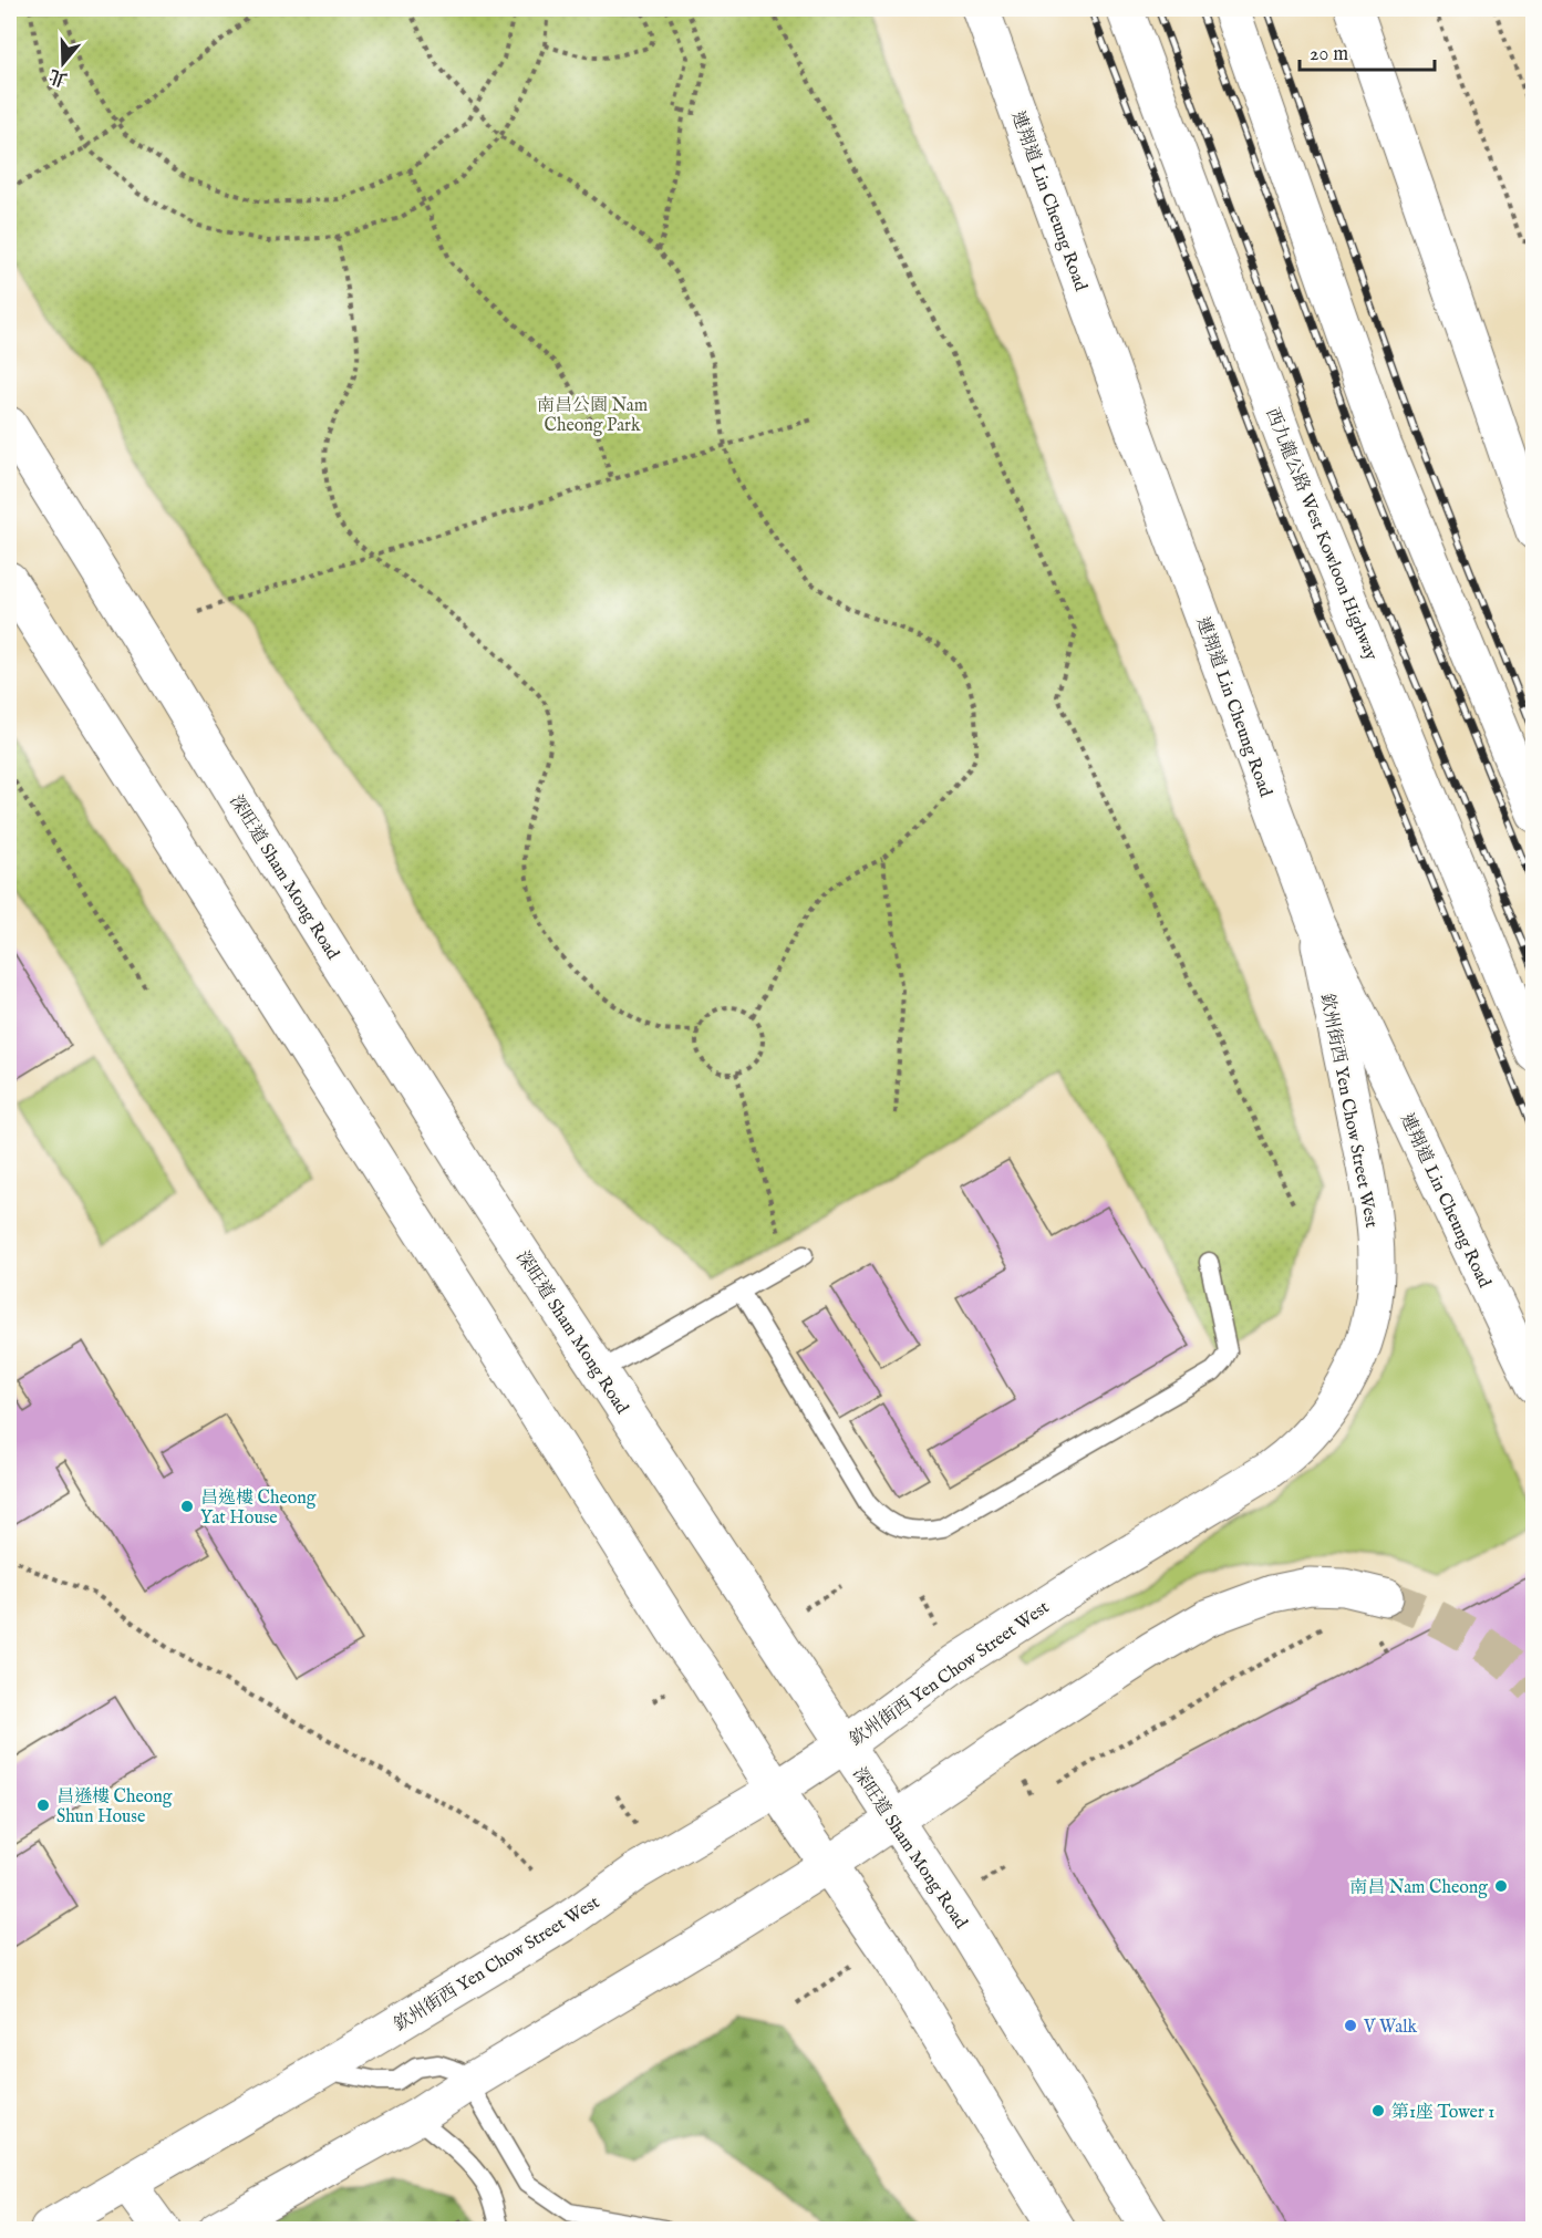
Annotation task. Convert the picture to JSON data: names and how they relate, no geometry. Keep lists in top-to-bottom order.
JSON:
{
  "streets": {
    "main road": [
      "連翔道 Lin Cheung Road",
      "西九龍公路 West Kowloon Highway",
      "深旺道 Sham Mong Road",
      "欽州街西 Yen Chow Street West"
    ]
  },
  "crossings": [
    ["連翔道 Lin Cheung Road", "欽州街西 Yen Chow Street West"],
    ["深旺道 Sham Mong Road", "欽州街西 Yen Chow Street West"]
  ],
  "parks": ["南昌公園 Nam Cheong Park"],
  "places": [
    "昌逸樓 Cheong Yat House",
    "昌遜樓 Cheong Shun House",
    "南昌 Nam Cheong",
    "V Walk",
    "第1座 Tower 1"
  ],
  "scale_bar": "20 m",
  "north": "bottom"
}
